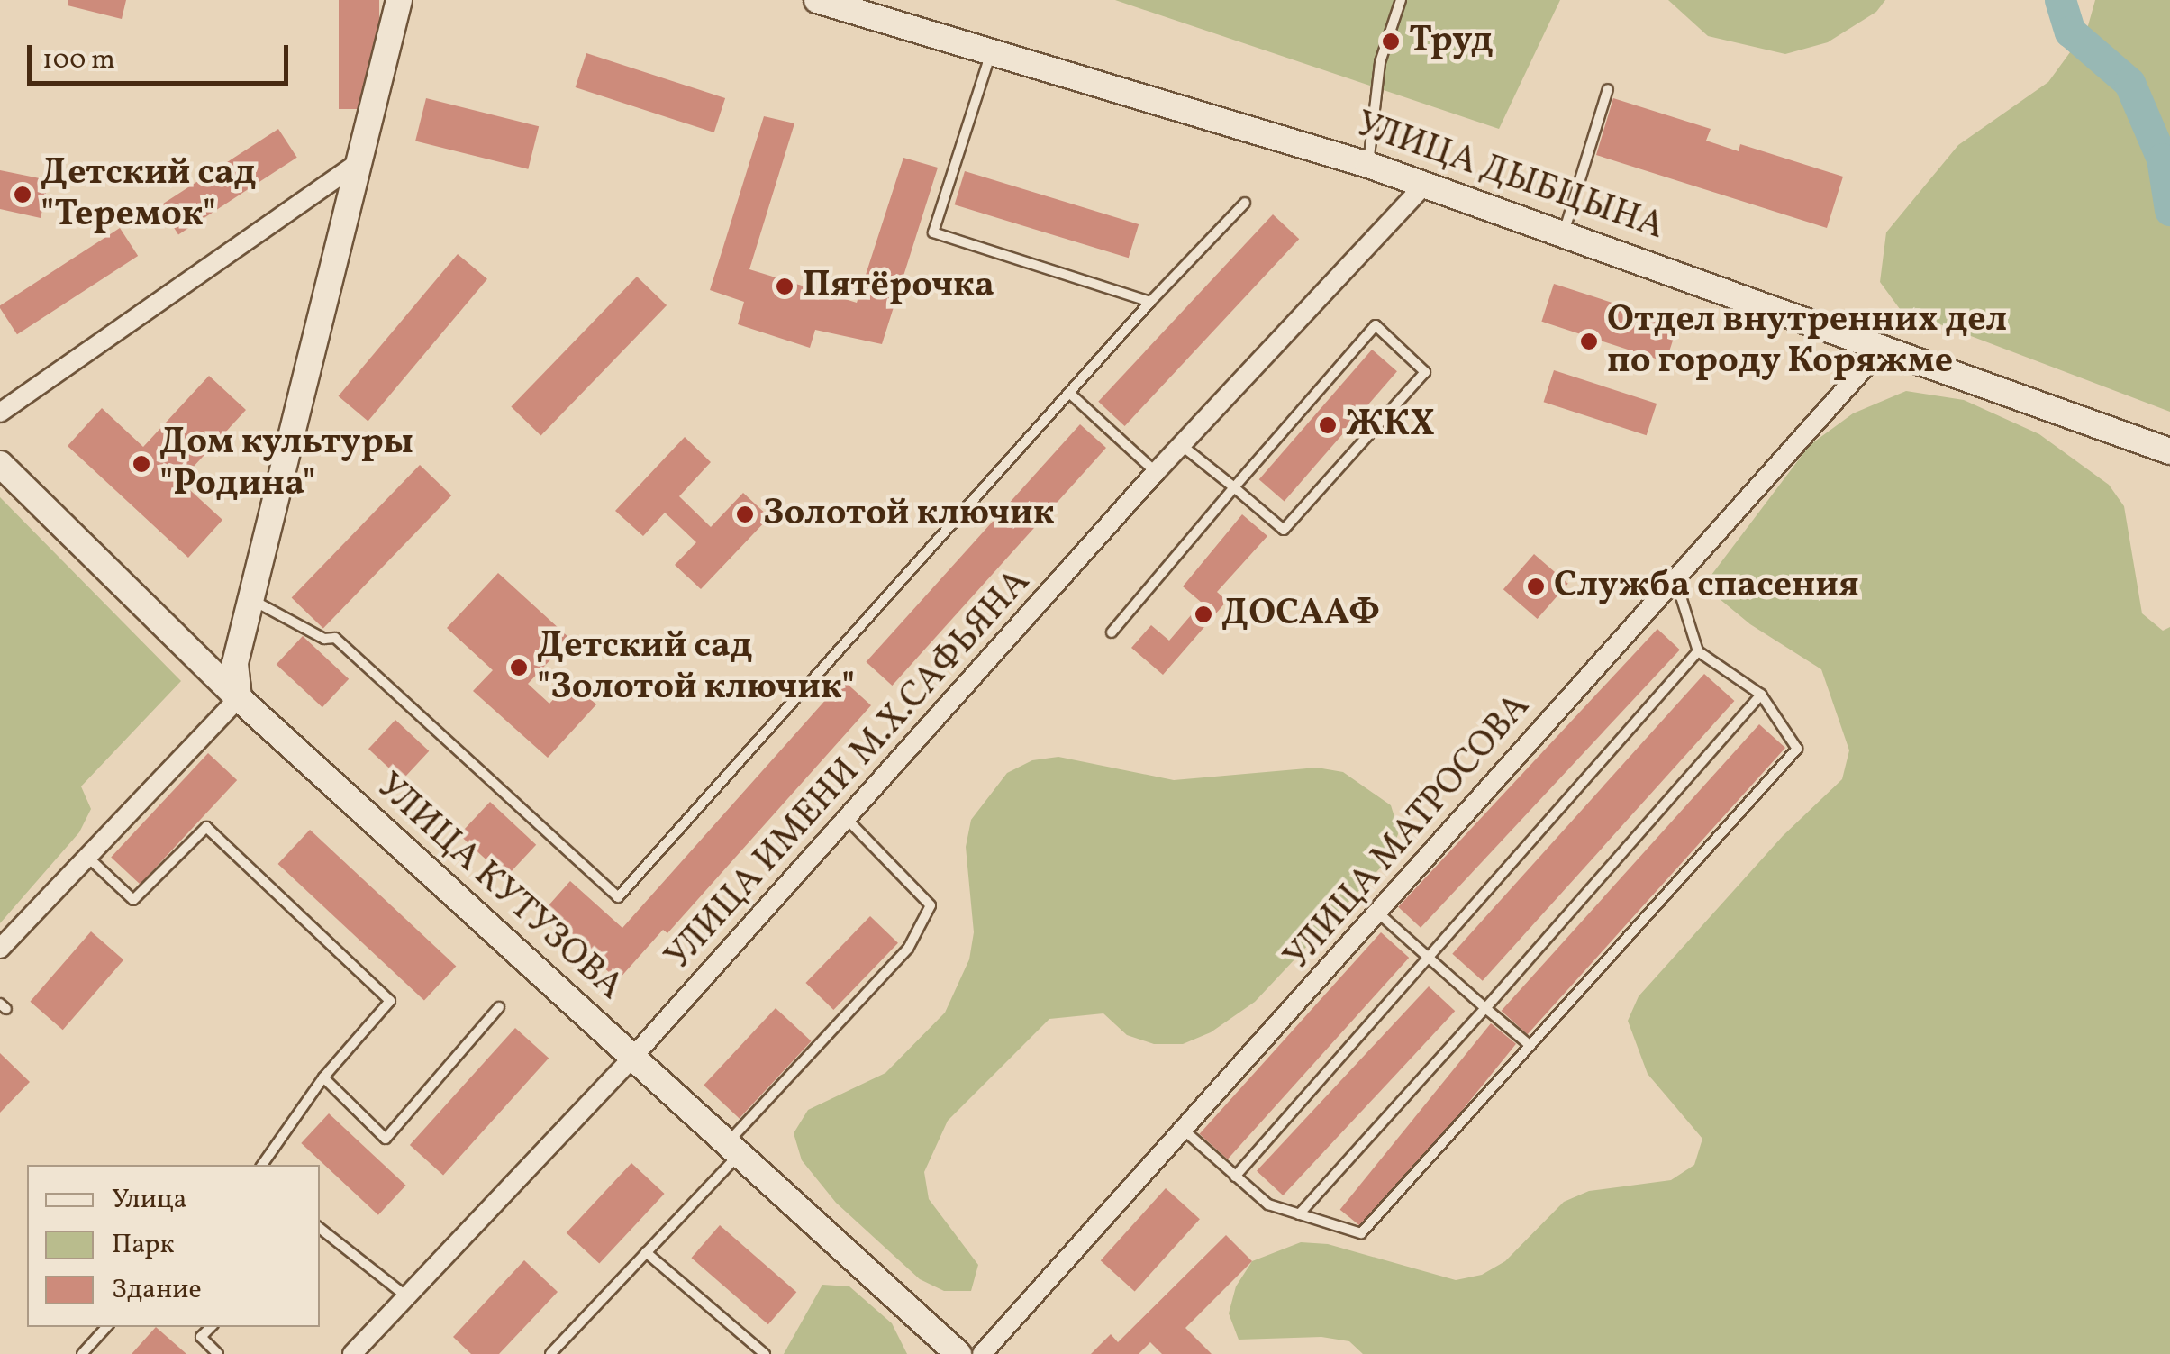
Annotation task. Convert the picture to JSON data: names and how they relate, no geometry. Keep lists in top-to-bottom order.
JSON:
{
  "streets": {
    "street": [
      "УЛИЦА ДЫБЦЫНА",
      "УЛИЦА ИМЕНИ М.Х.САФЬЯНА",
      "УЛИЦА МАТРОСОВА",
      "УЛИЦА КУТУЗОВА"
    ]
  },
  "crossings": [
    ["УЛИЦА ДЫБЦЫНА", "УЛИЦА ИМЕНИ М.Х.САФЬЯНА"],
    ["УЛИЦА ДЫБЦЫНА", "УЛИЦА МАТРОСОВА"],
    ["УЛИЦА ИМЕНИ М.Х.САФЬЯНА", "УЛИЦА КУТУЗОВА"]
  ],
  "places": [
    "Труд",
    "Детский сад \"Теремок\"",
    "Пятёрочка",
    "Отдел внутренних дел по городу Коряжме",
    "ЖКХ",
    "Дом культуры \"Родина\"",
    "Золотой ключик",
    "Служба спасения",
    "ДОСААФ",
    "Детский сад \"Золотой ключик\""
  ],
  "legend": ["Улица", "Парк", "Здание"],
  "scale_bar": "100 m"
}
